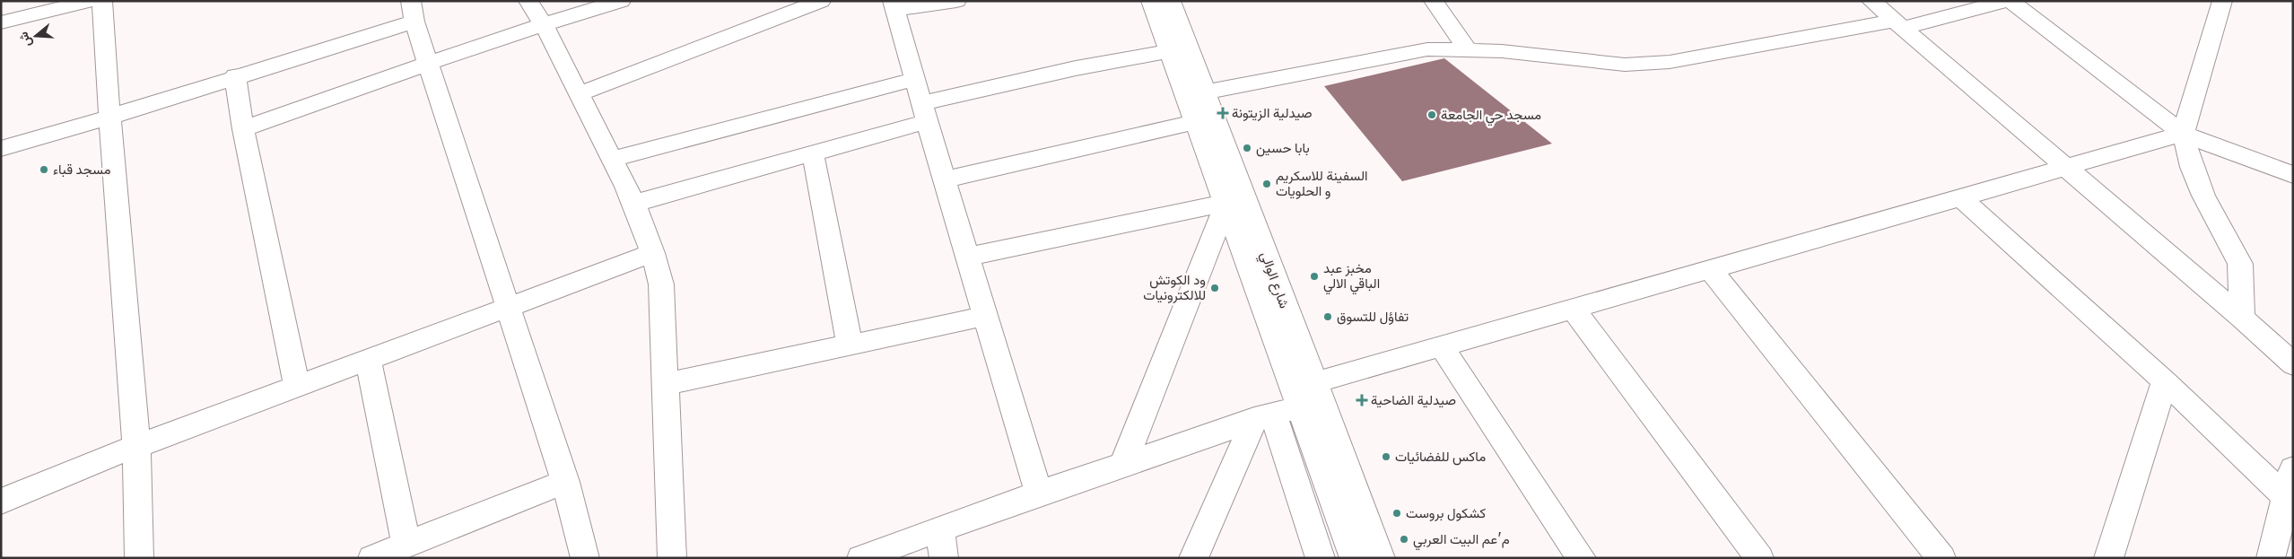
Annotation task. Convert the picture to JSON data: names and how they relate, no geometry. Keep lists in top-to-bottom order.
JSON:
{
  "streets": {
    "street": ["شارع الوالي"]
  },
  "places": {
    "health": ["صيدلية الزيتونة", "صيدلية الضاحية"],
    "other": [
      "مسجد حي الجامعة",
      "بابا حسين",
      "مسجد قباء",
      "السفينة للاسكريم و الحلويات",
      "مخبز عبد الباقي الالي",
      "ود الكوتش للالكترونيات",
      "تفاؤل للتسوق",
      "ماكس للفضائيات",
      "كشكول بروست",
      "م'عم البيت العربي"
    ]
  },
  "north": "left"
}
